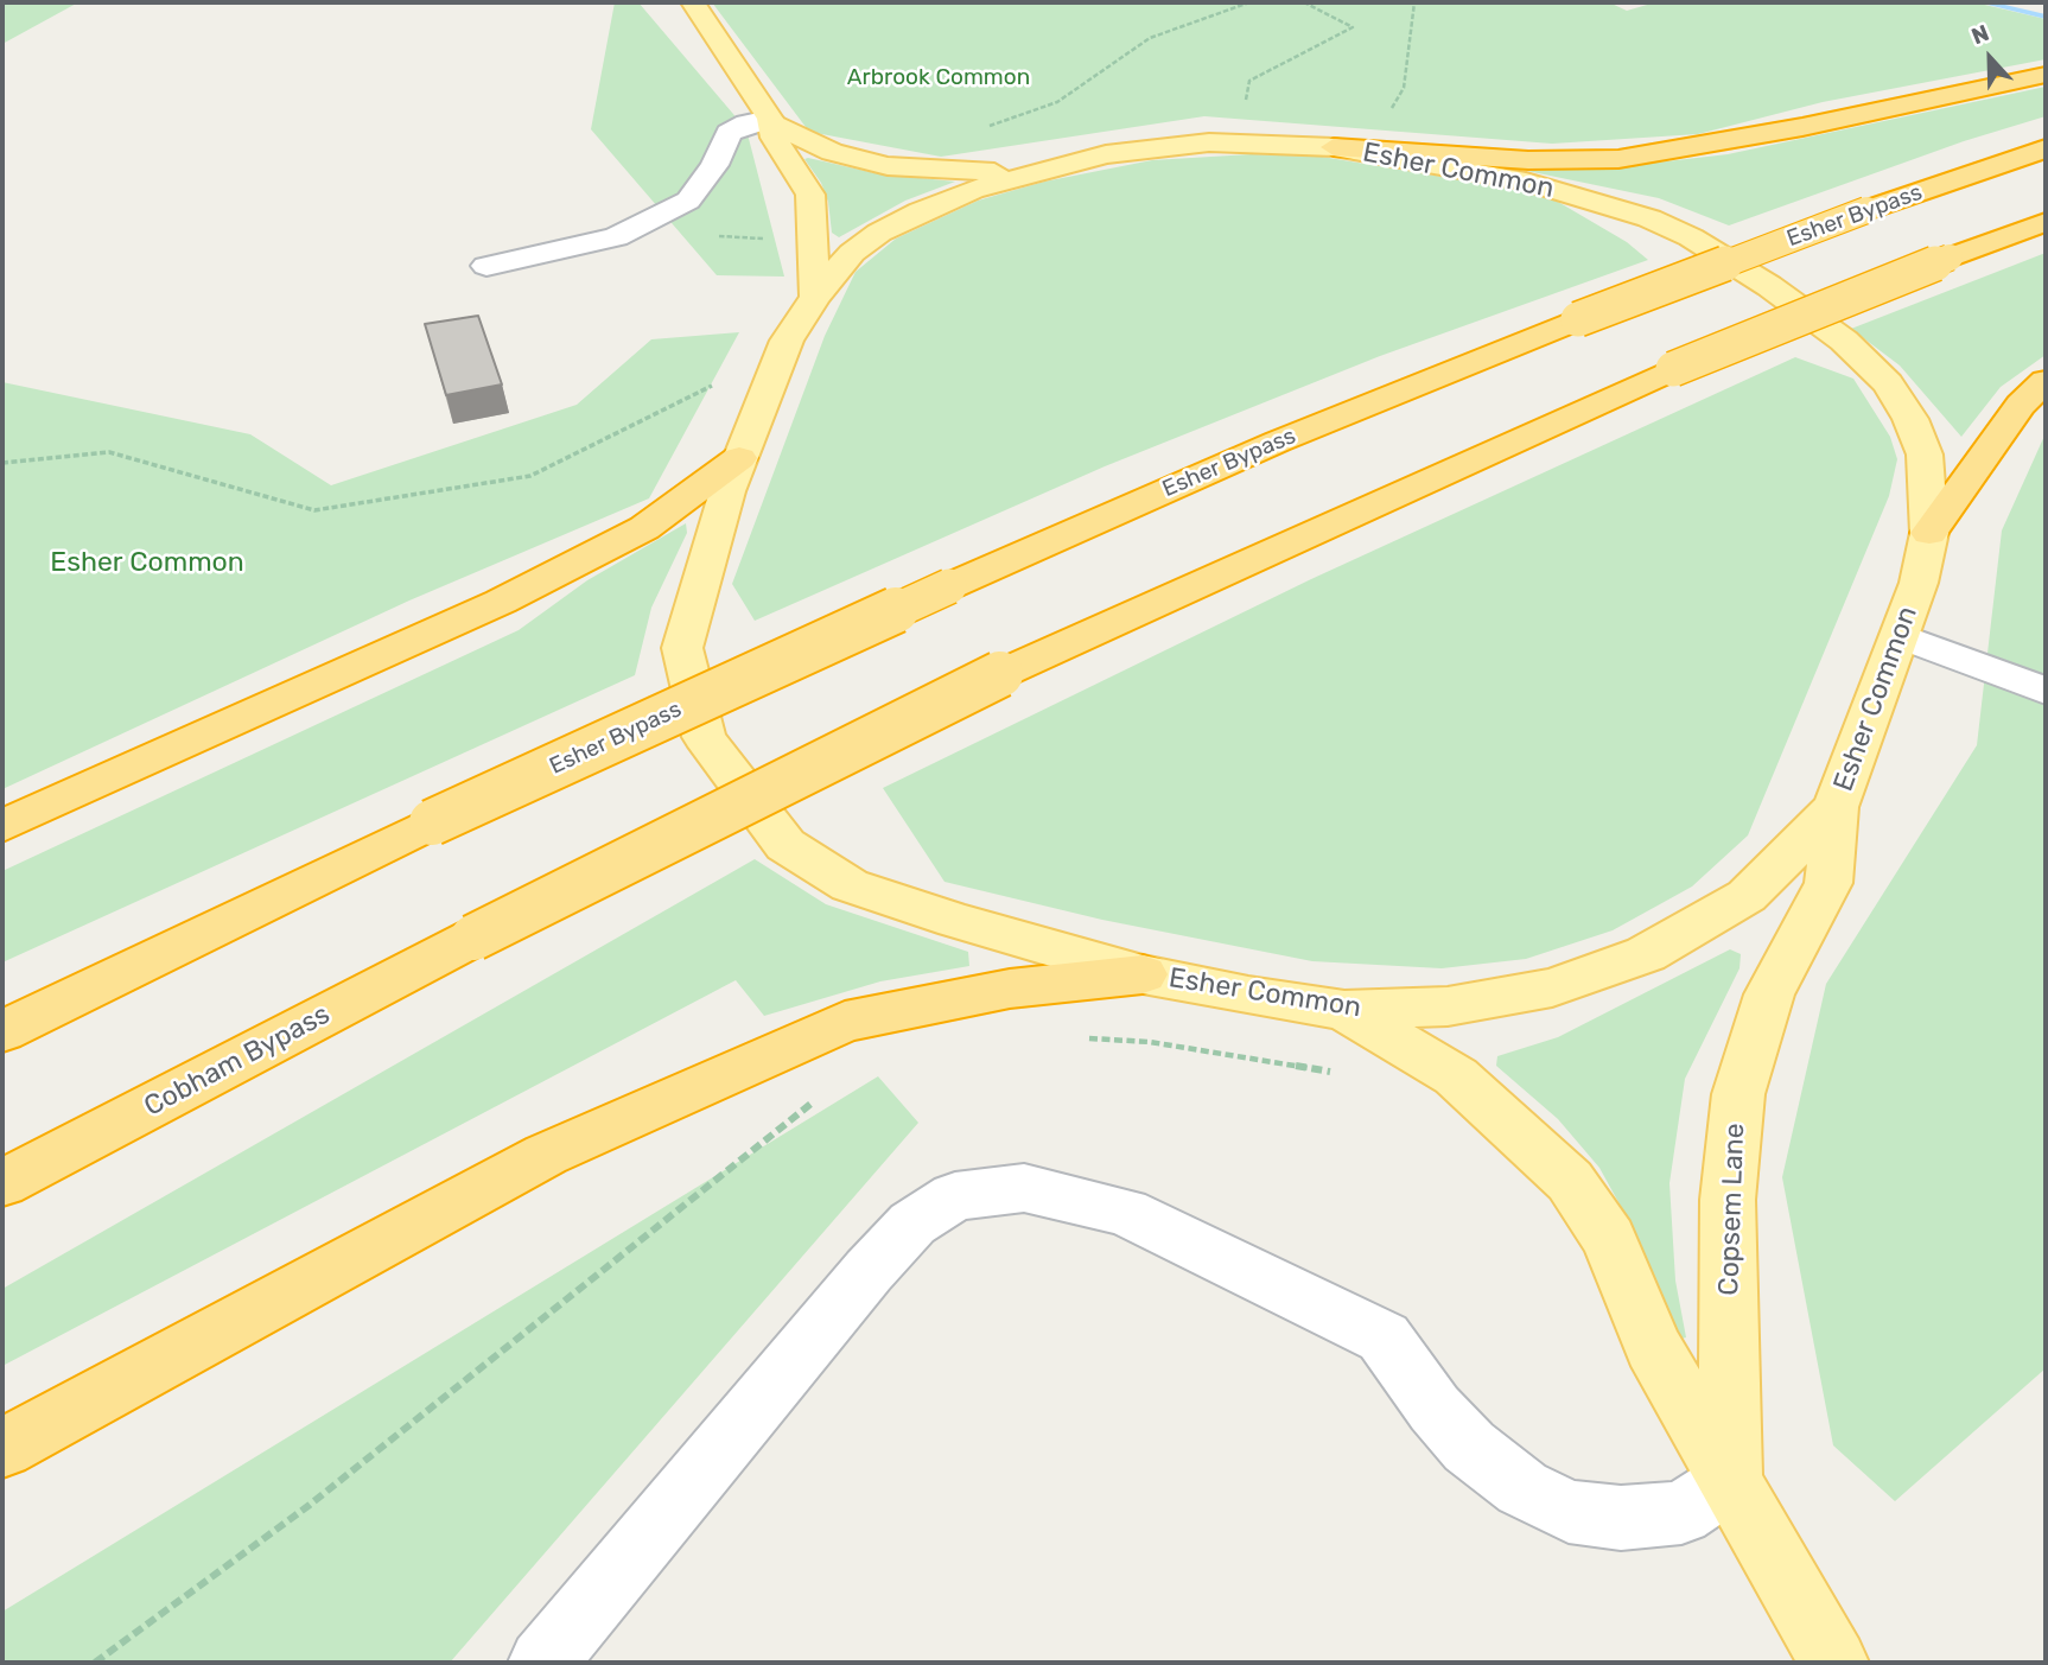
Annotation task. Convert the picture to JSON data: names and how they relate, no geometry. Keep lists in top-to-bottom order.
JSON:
{
  "streets": {
    "highway": ["Esher Bypass", "Cobham Bypass"],
    "main road": ["Esher Common", "Copsem Lane"]
  },
  "crossings": [
    ["Esher Common", "Copsem Lane"]
  ],
  "parks": ["Arbrook Common", "Esher Common"],
  "north": "top"
}
